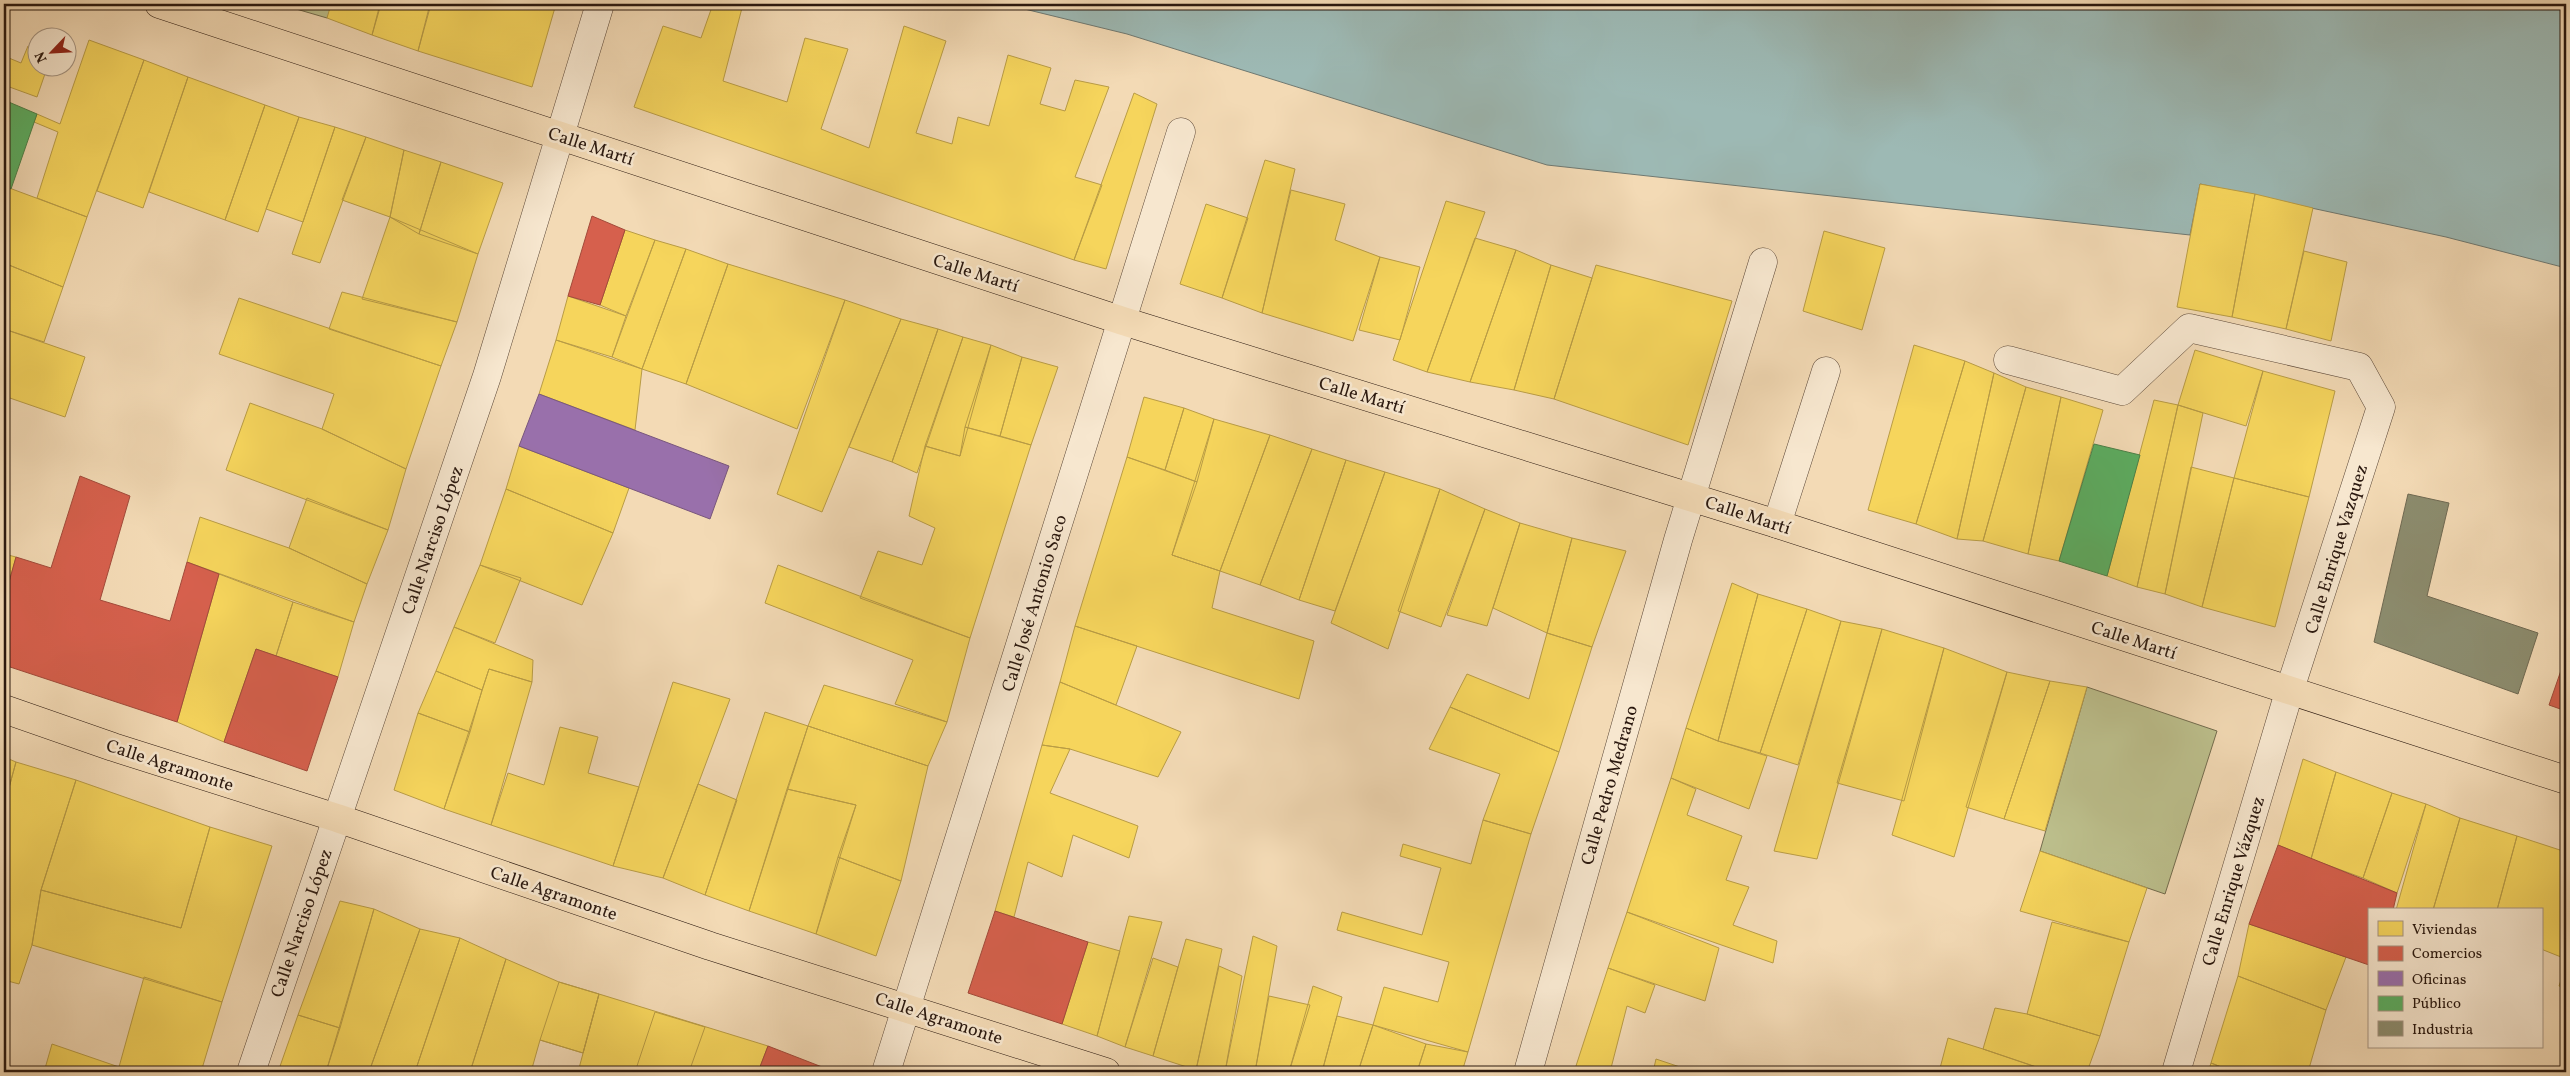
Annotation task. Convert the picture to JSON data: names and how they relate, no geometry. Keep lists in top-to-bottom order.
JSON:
{
  "streets": {
    "main road": ["Calle Martí", "Calle Agramonte"],
    "street": [
      "Calle Narciso López",
      "Calle Enrique Vazquez",
      "Calle José Antonio Saco",
      "Calle Pedro Medrano",
      "Calle Enrique Vázquez"
    ]
  },
  "crossings": [
    ["Calle Martí", "Calle Narciso López"],
    ["Calle Martí", "Calle Enrique Vazquez"],
    ["Calle Martí", "Calle José Antonio Saco"],
    ["Calle Martí", "Calle Pedro Medrano"],
    ["Calle Martí", "Calle Enrique Vázquez"],
    ["Calle Narciso López", "Calle Agramonte"],
    ["Calle Enrique Vazquez", "Calle Enrique Vázquez"],
    ["Calle José Antonio Saco", "Calle Agramonte"]
  ],
  "legend": [
    "Viviendas",
    "Comercios",
    "Oficinas",
    "Público",
    "Industria"
  ],
  "north": "bottom left"
}
